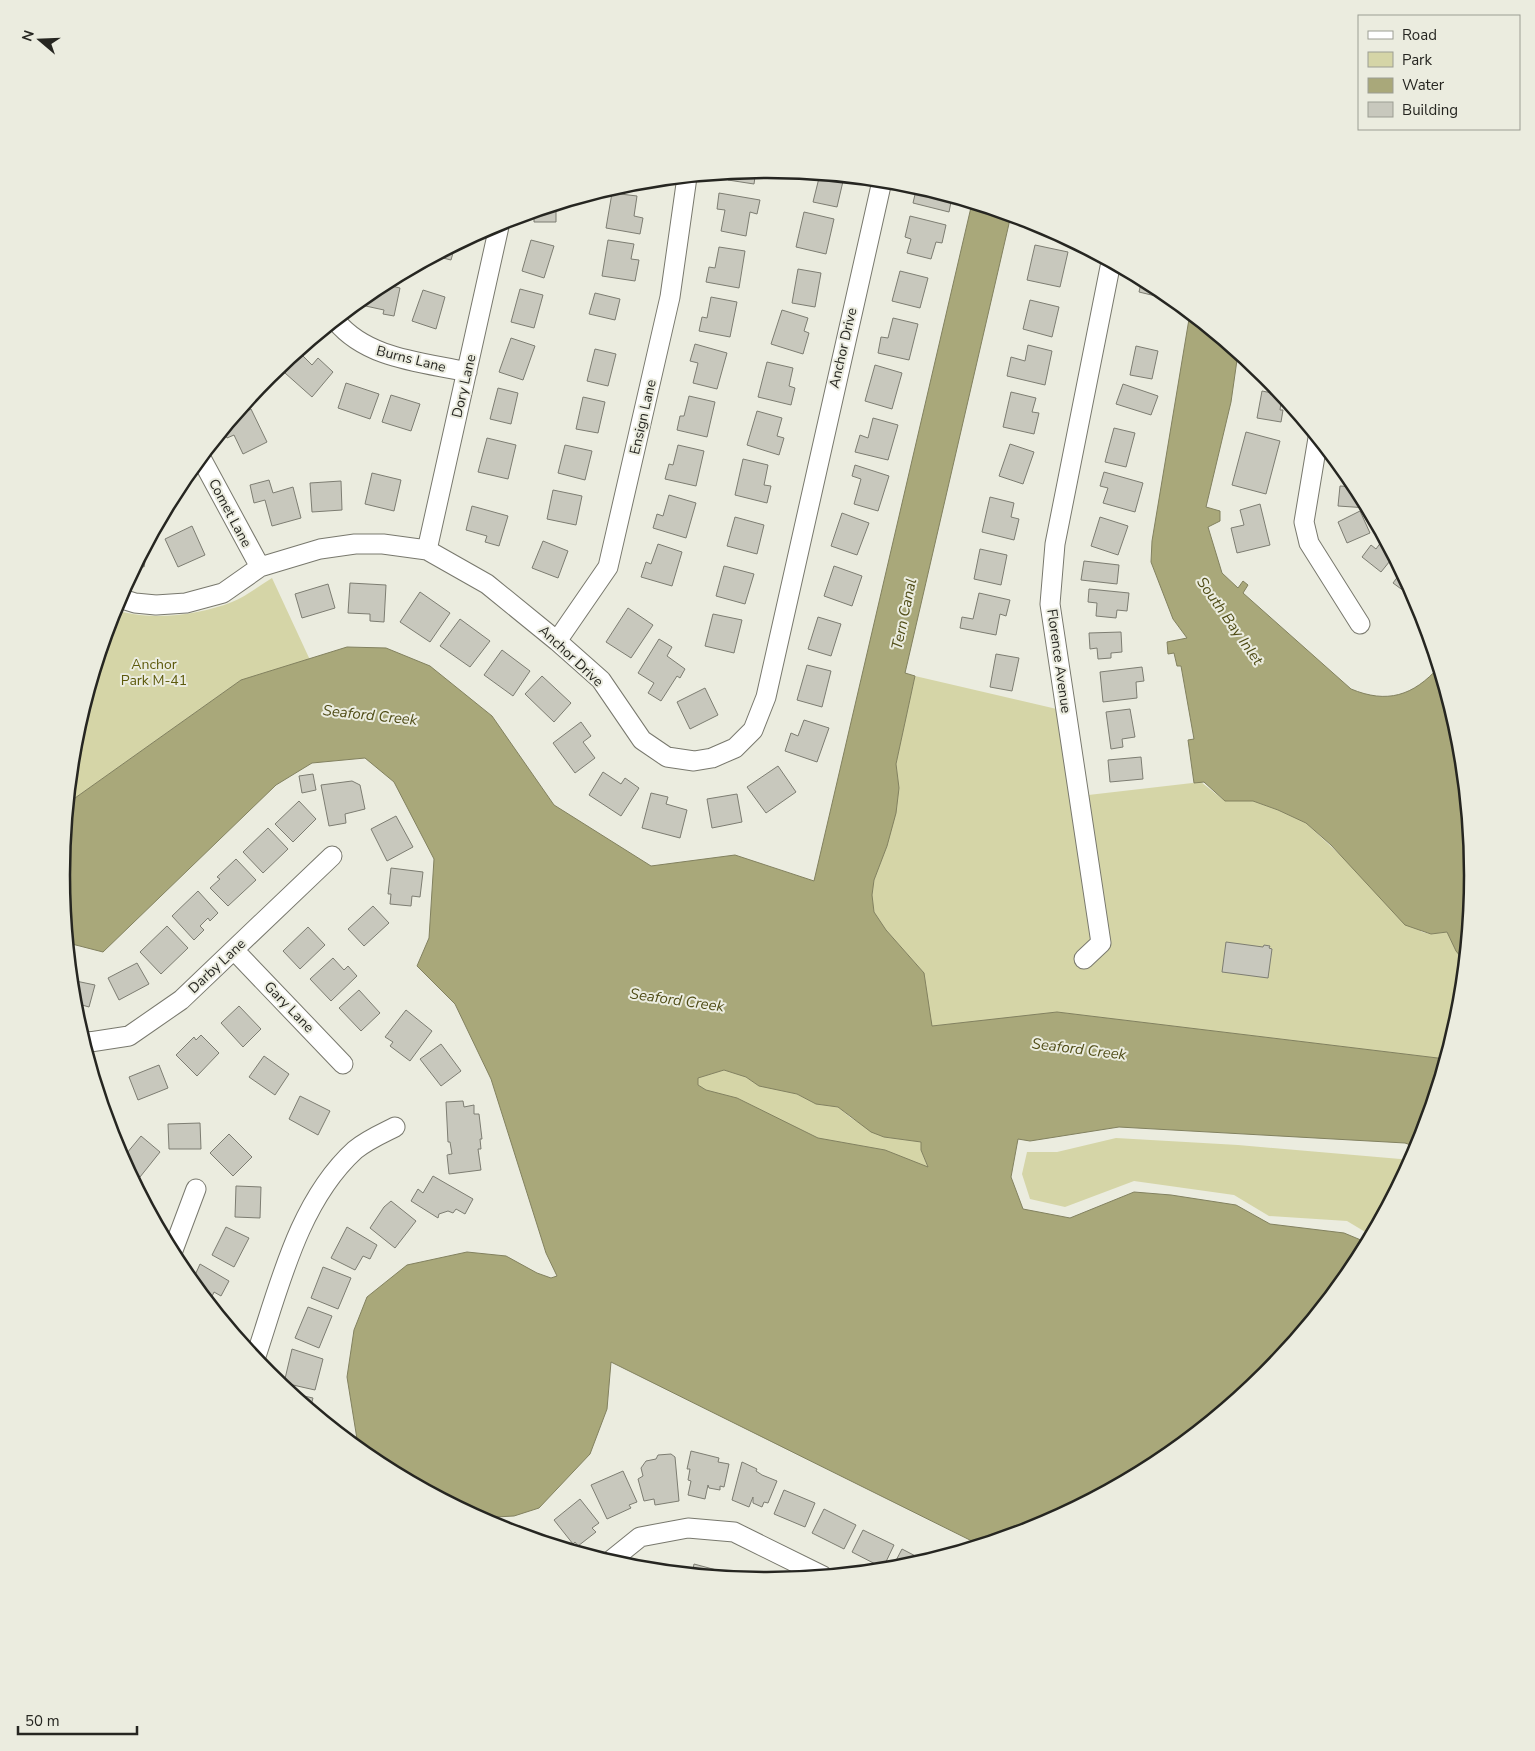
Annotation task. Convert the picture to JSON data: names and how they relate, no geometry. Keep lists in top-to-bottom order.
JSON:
{
  "streets": {
    "street": [
      "Anchor Drive",
      "Burns Lane",
      "Dory Lane",
      "Ensign Lane",
      "Comet Lane",
      "Florence Avenue",
      "Darby Lane",
      "Gary Lane"
    ]
  },
  "crossings": [
    ["Anchor Drive", "Dory Lane"],
    ["Anchor Drive", "Ensign Lane"],
    ["Anchor Drive", "Comet Lane"],
    ["Burns Lane", "Dory Lane"],
    ["Darby Lane", "Gary Lane"]
  ],
  "water": ["Tern Canal", "South Bay Inlet", "Seaford Creek"],
  "parks": ["Anchor Park M-41"],
  "legend": [
    "Road",
    "Park",
    "Water",
    "Building"
  ],
  "scale_bar": "50 m",
  "north": "left"
}
